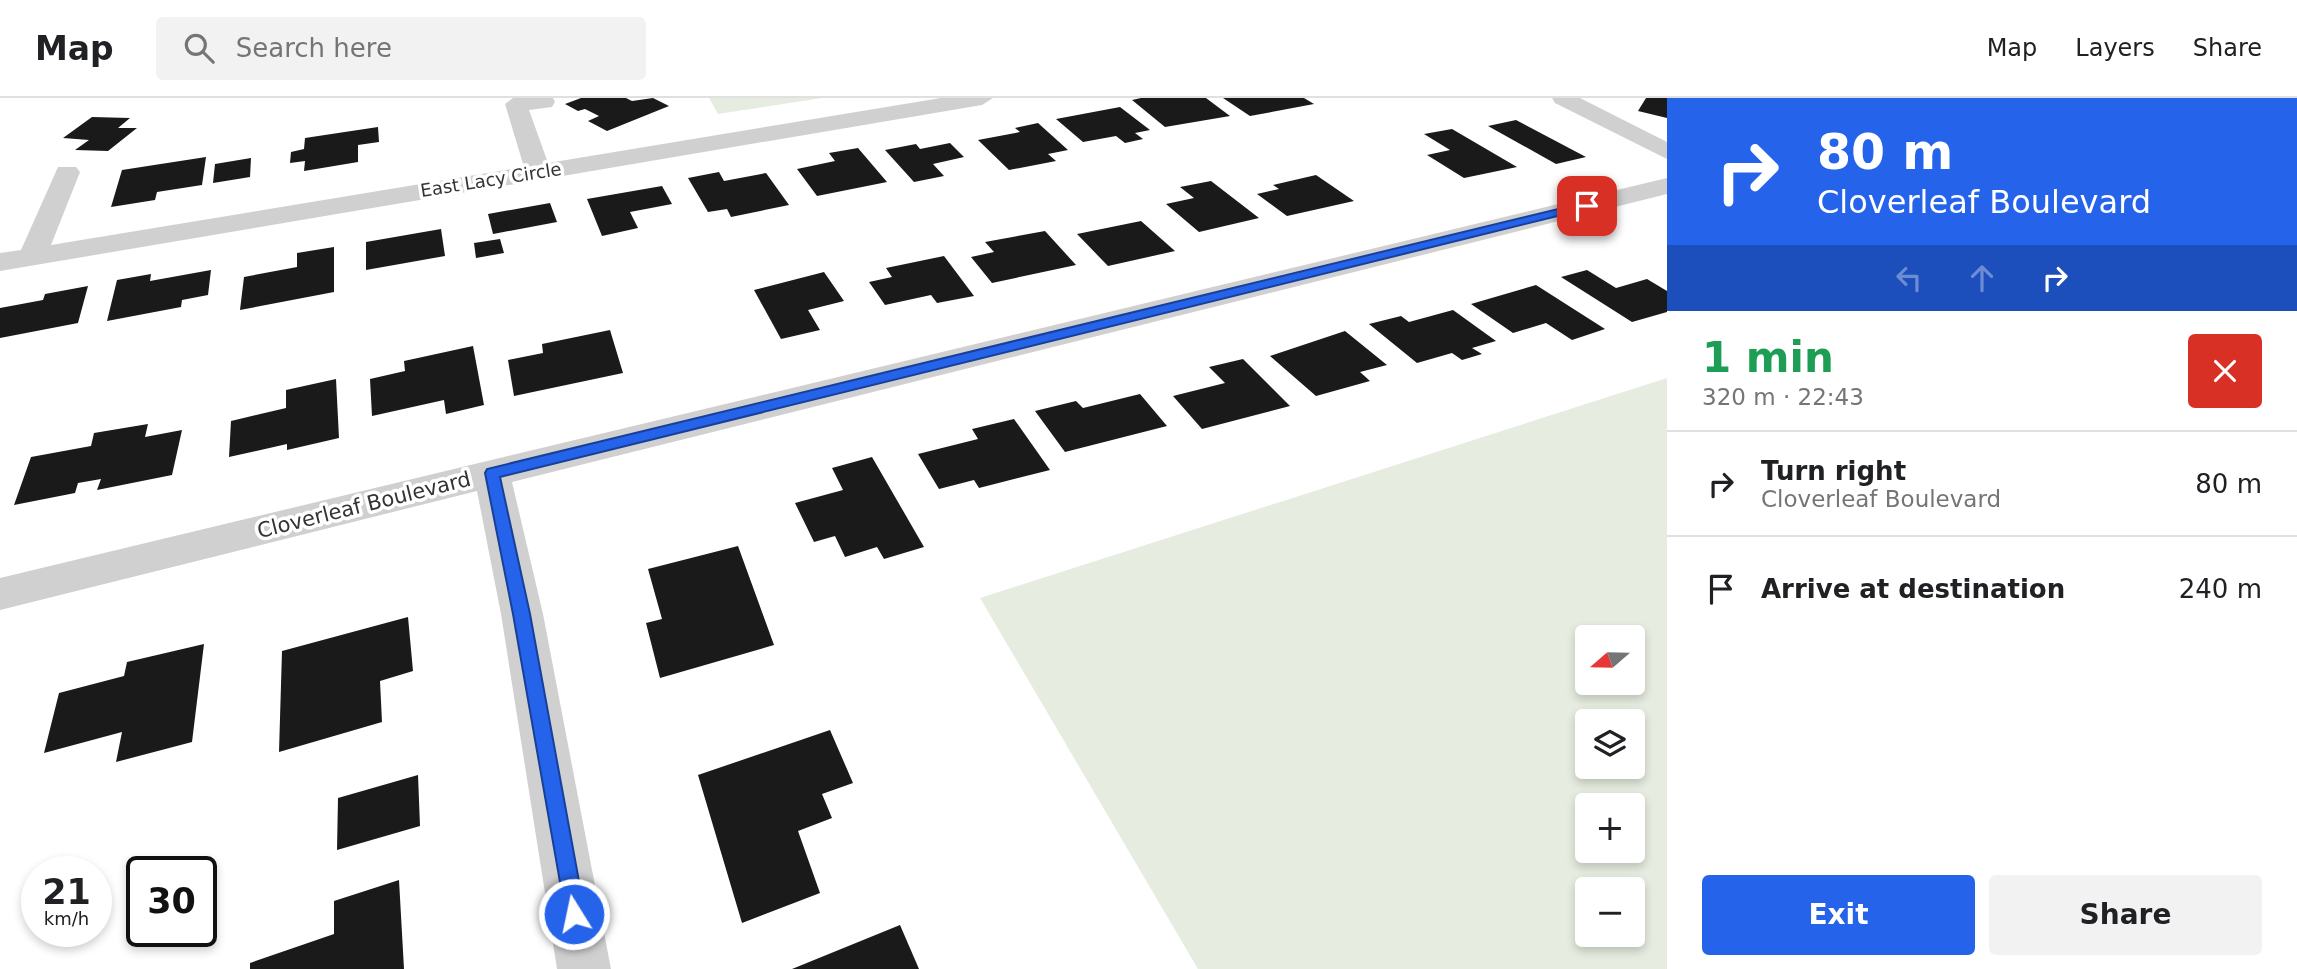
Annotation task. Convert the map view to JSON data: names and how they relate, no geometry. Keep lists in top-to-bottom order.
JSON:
{
  "streets": {
    "street": ["East Lacy Circle", "Cloverleaf Boulevard"]
  },
  "north": "left",
  "page": {
    "header": "Map",
    "search": "Search here",
    "nav": ["Map", "Layers", "Share"],
    "turn": ["80 m", "Cloverleaf Boulevard"],
    "heading": ["1 min", "320 m · 22:43"],
    "list": [
      {
        "name": "Turn right",
        "note": "Cloverleaf Boulevard",
        "value": "80 m"
      },
      {
        "name": "Arrive at destination",
        "value": "240 m"
      }
    ],
    "map_buttons": ["+", "−"],
    "speed": "21 km/h",
    "limit": "30",
    "buttons": ["Exit", "Share"]
  }
}
